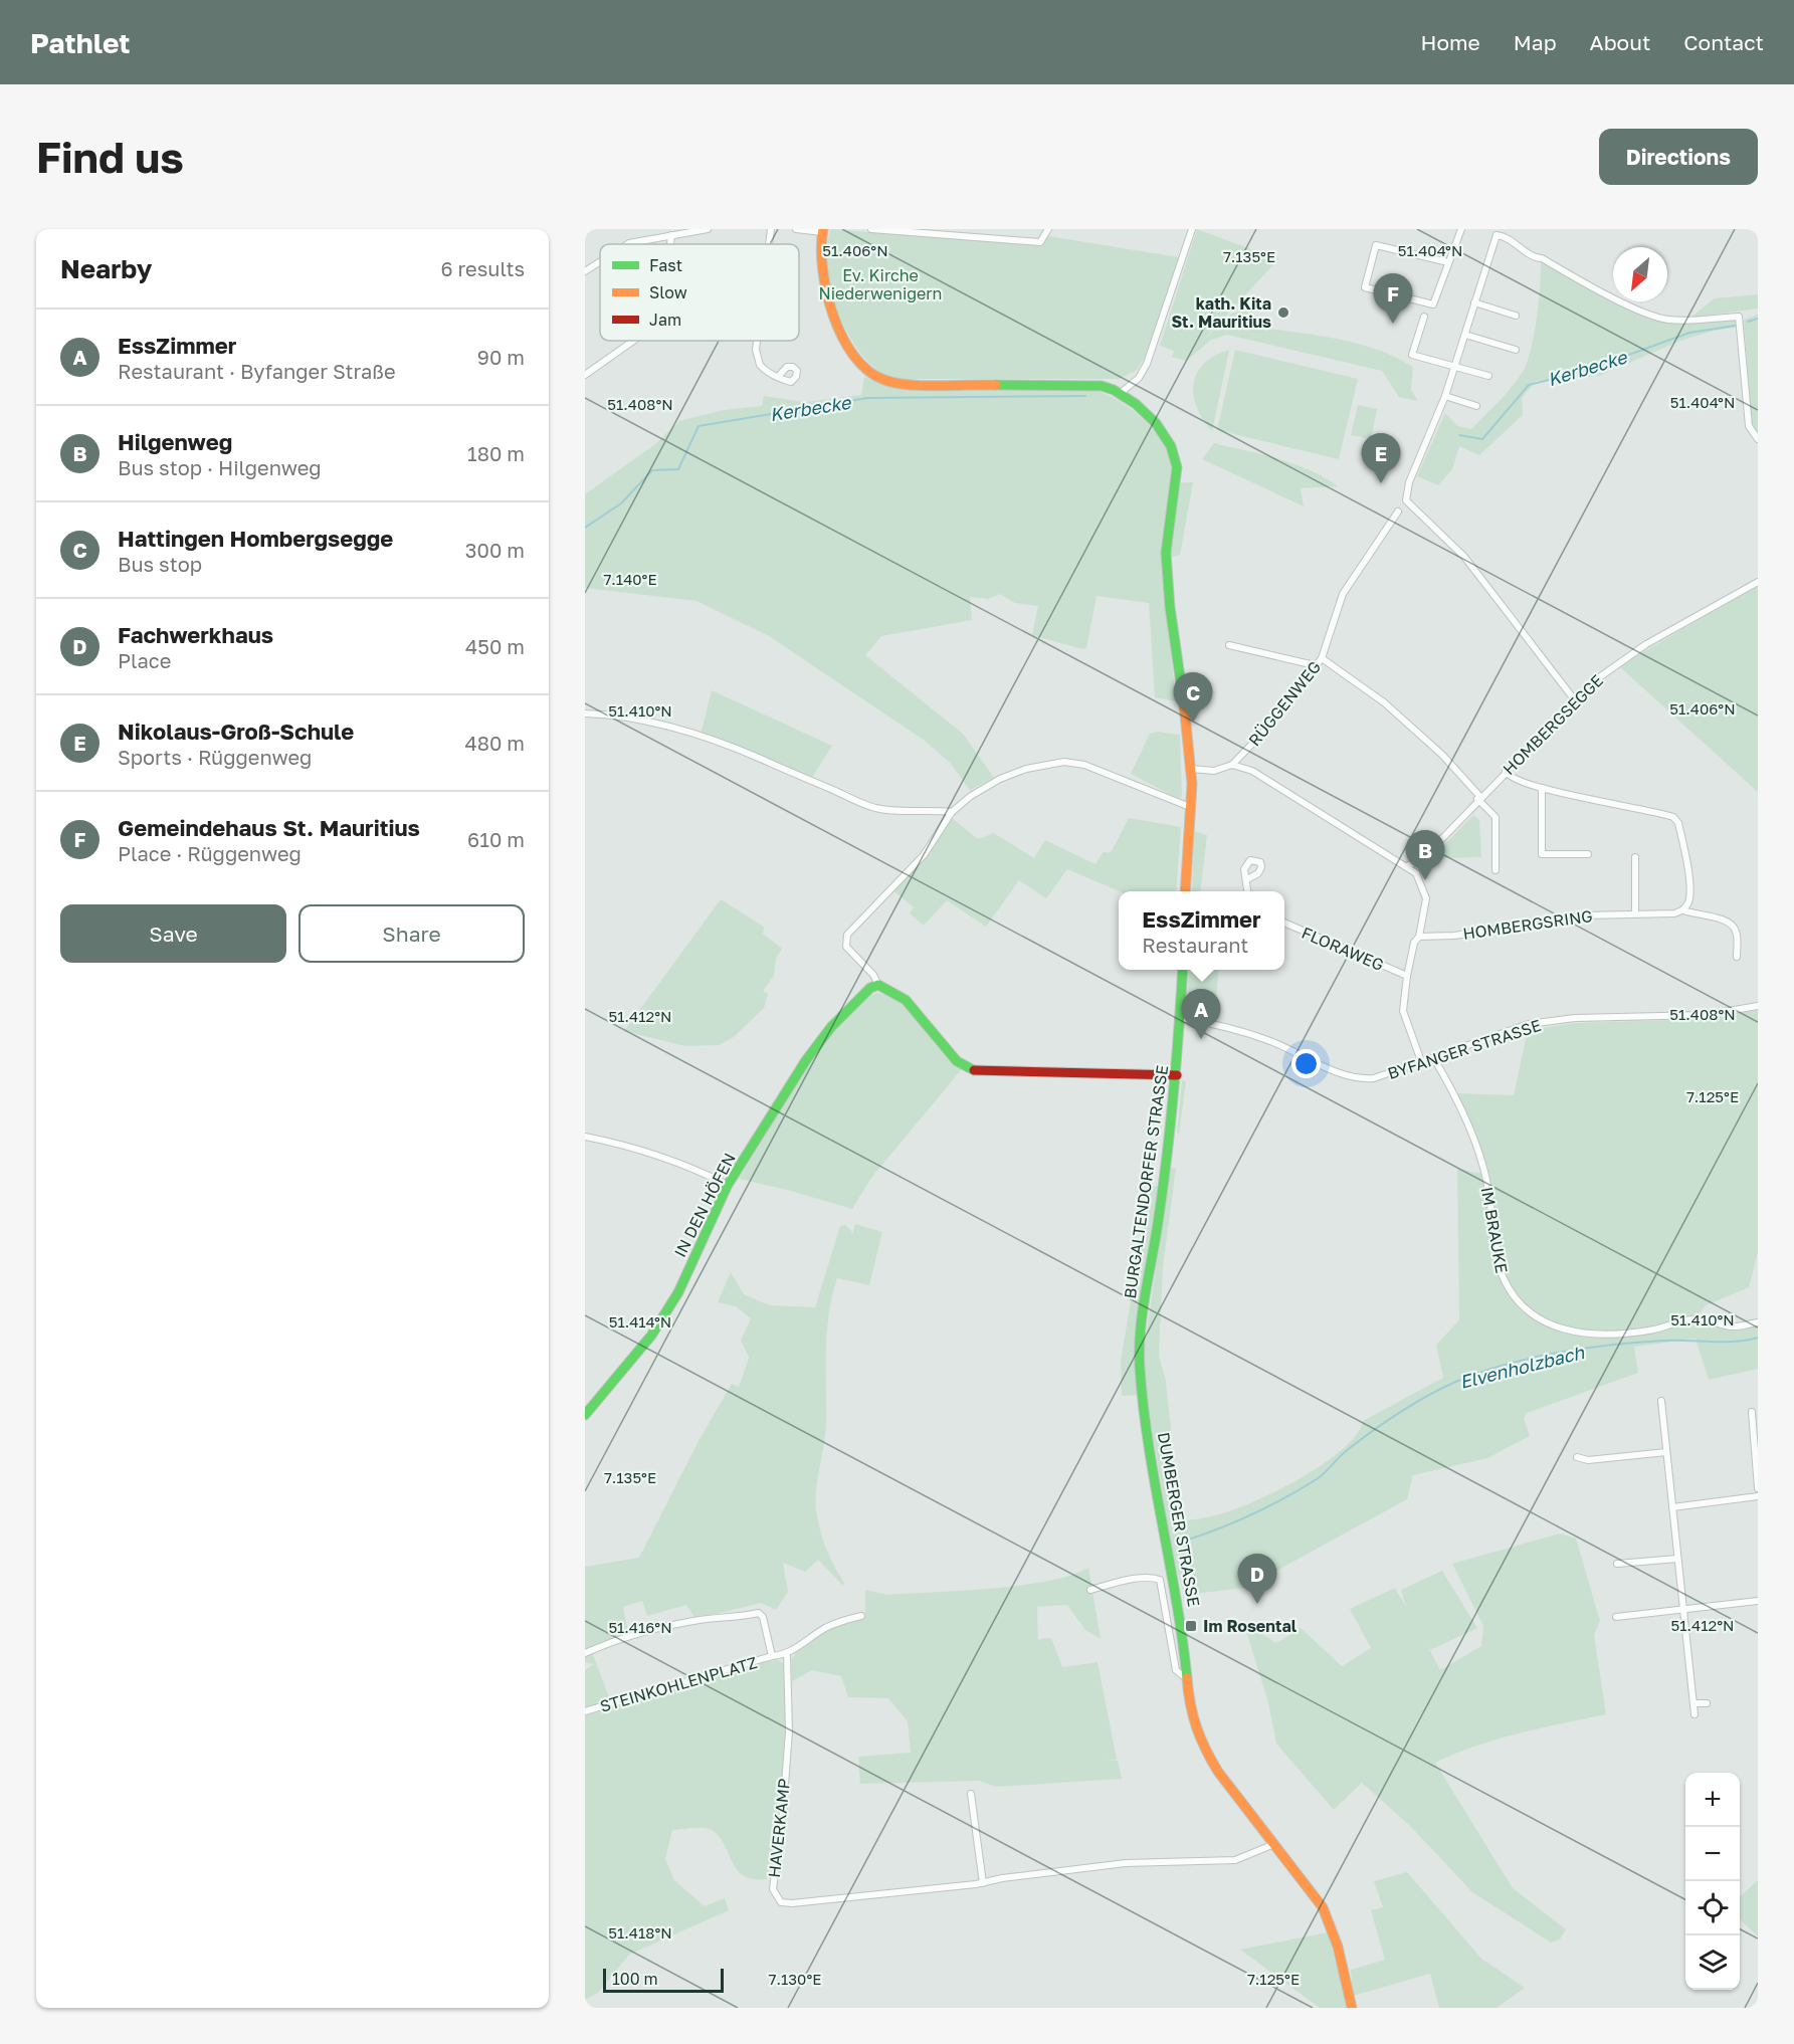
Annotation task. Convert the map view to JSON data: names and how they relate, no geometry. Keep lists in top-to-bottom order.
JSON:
{
  "streets": {
    "main road": ["BURGALTENDORFER STRASSE", "IN DEN HÖFEN", "DUMBERGER STRASSE"],
    "street": [
      "RÜGGENWEG",
      "HOMBERGSEGGE",
      "HOMBERGSRING",
      "FLORAWEG",
      "BYFANGER STRASSE",
      "IM BRAUKE",
      "STEINKOHLENPLATZ",
      "HAVERKAMP"
    ]
  },
  "crossings": [
    ["BYFANGER STRASSE", "BURGALTENDORFER STRASSE"],
    ["BYFANGER STRASSE", "IM BRAUKE"],
    ["BURGALTENDORFER STRASSE", "DUMBERGER STRASSE"],
    ["DUMBERGER STRASSE", "HAVERKAMP"],
    ["STEINKOHLENPLATZ", "HAVERKAMP"]
  ],
  "water": ["Kerbecke", "Elvenholzbach"],
  "parks": ["Ev. Kirche Niederwenigern"],
  "places": {
    "other": ["kath. Kita St. Mauritius"],
    "transit": ["Im Rosental"]
  },
  "legend": ["Fast", "Slow", "Jam"],
  "scale_bar": "100 m",
  "north": "bottom left",
  "page": {
    "header": "Pathlet",
    "nav": [
      "Home",
      "Map",
      "About",
      "Contact"
    ],
    "buttons": [
      "Directions",
      ["Save", "Share"]
    ],
    "title": "Find us",
    "heading": ["Nearby", "6 results"],
    "pins": [
      "F",
      "E",
      "C",
      "B",
      "A",
      "D"
    ],
    "list": [
      {
        "mark": "A",
        "name": "EssZimmer",
        "note": "Restaurant · Byfanger Straße",
        "value": "90 m"
      },
      {
        "mark": "B",
        "name": "Hilgenweg",
        "note": "Bus stop · Hilgenweg",
        "value": "180 m"
      },
      {
        "mark": "C",
        "name": "Hattingen Hombergsegge",
        "note": "Bus stop",
        "value": "300 m"
      },
      {
        "mark": "D",
        "name": "Fachwerkhaus",
        "note": "Place",
        "value": "450 m"
      },
      {
        "mark": "E",
        "name": "Nikolaus-Groß-Schule",
        "note": "Sports · Rüggenweg",
        "value": "480 m"
      },
      {
        "mark": "F",
        "name": "Gemeindehaus St. Mauritius",
        "note": "Place · Rüggenweg",
        "value": "610 m"
      }
    ],
    "popup": ["EssZimmer", "Restaurant"],
    "map_buttons": ["+", "−"],
    "scale": "100 m"
  },
  "coordinates": [
    "51.406°N",
    "51.404°N",
    "7.135°E",
    "51.408°N",
    "7.140°E",
    "51.410°N",
    "51.412°N",
    "7.125°E",
    "51.414°N",
    "51.416°N",
    "51.418°N",
    "7.130°E"
  ]
}
